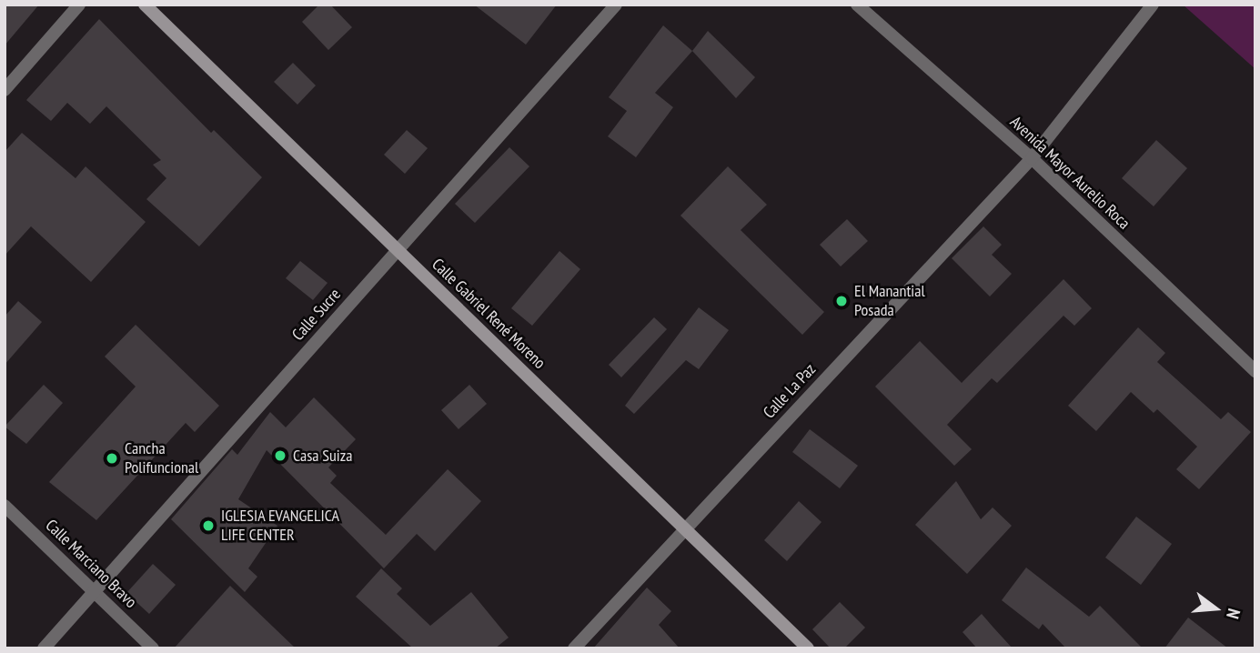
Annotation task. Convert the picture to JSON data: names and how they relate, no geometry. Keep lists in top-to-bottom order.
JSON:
{
  "streets": {
    "street": [
      "Avenida Mayor Aurelio Roca",
      "Calle Gabriel René Moreno",
      "Calle Sucre",
      "Calle La Paz",
      "Calle Marciano Bravo"
    ]
  },
  "crossings": [
    ["Avenida Mayor Aurelio Roca", "Calle La Paz"],
    ["Calle Gabriel René Moreno", "Calle Sucre"],
    ["Calle Gabriel René Moreno", "Calle La Paz"],
    ["Calle Sucre", "Calle Marciano Bravo"]
  ],
  "places": [
    "El Manantial Posada",
    "Casa Suiza",
    "Cancha Polifuncional",
    "IGLESIA EVANGELICA LIFE CENTER"
  ],
  "north": "right"
}
